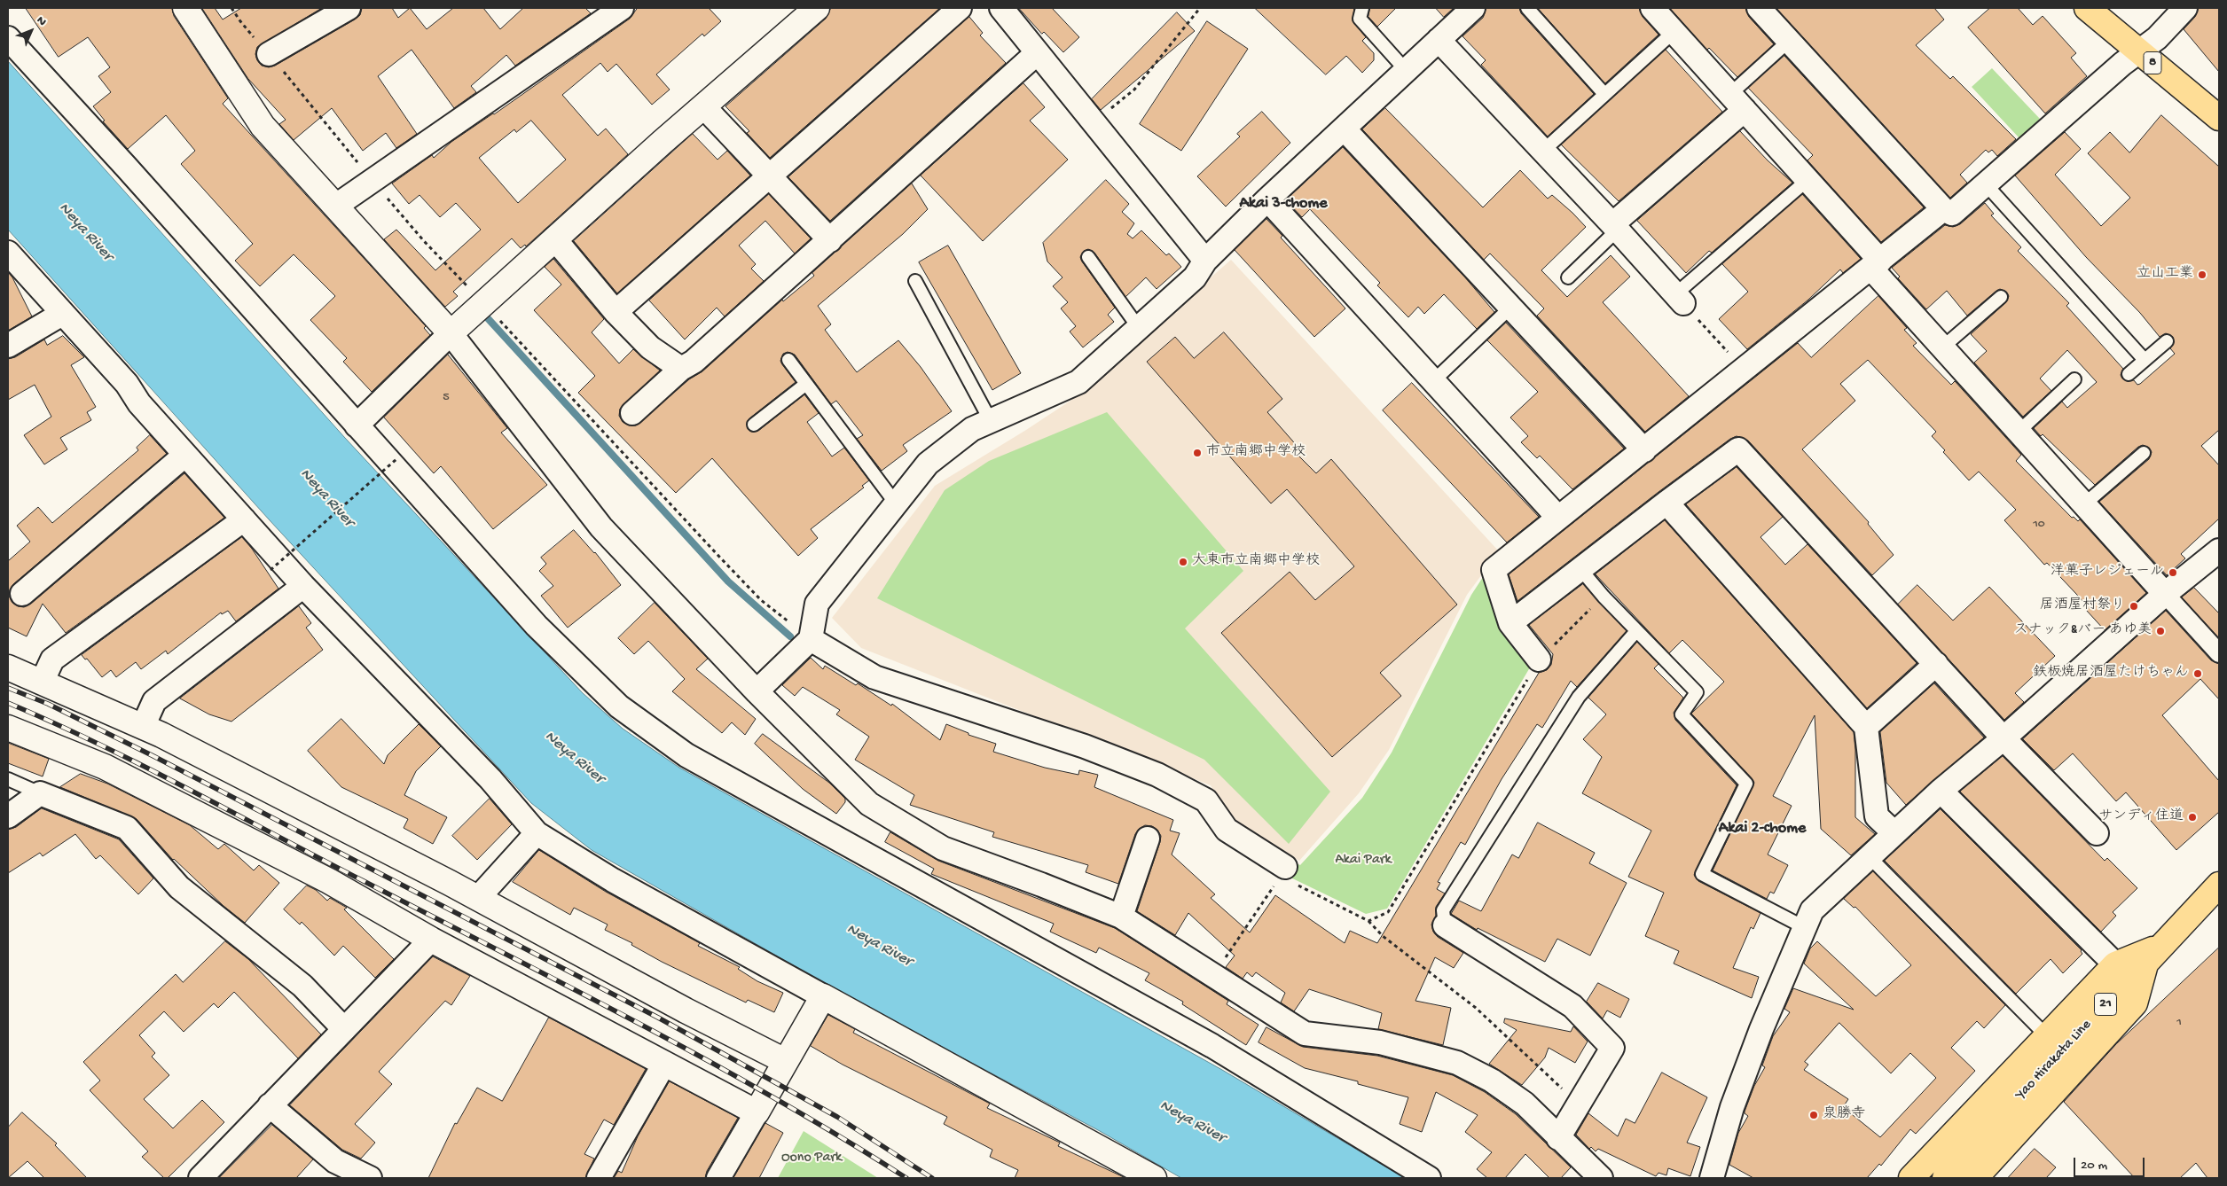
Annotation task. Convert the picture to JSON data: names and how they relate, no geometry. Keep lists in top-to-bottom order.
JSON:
{
  "streets": {
    "main road": ["8", "21", "Yao Hirakata Line"]
  },
  "districts": ["Akai 3-chome", "Akai 2-chome"],
  "water": ["Neya River"],
  "parks": ["Akai Park", "Oono Park"],
  "places": [
    "立山工業",
    "市立南郷中学校",
    "大東市立南郷中学校",
    "洋菓子レジェール",
    "居酒屋村祭り",
    "スナック&バー あゆ美",
    "鉄板焼居酒屋たけちゃん",
    "サンディ住道",
    "泉勝寺"
  ],
  "house_numbers": ["5", "10", "1"],
  "scale_bar": "20 m",
  "north": "top right"
}
